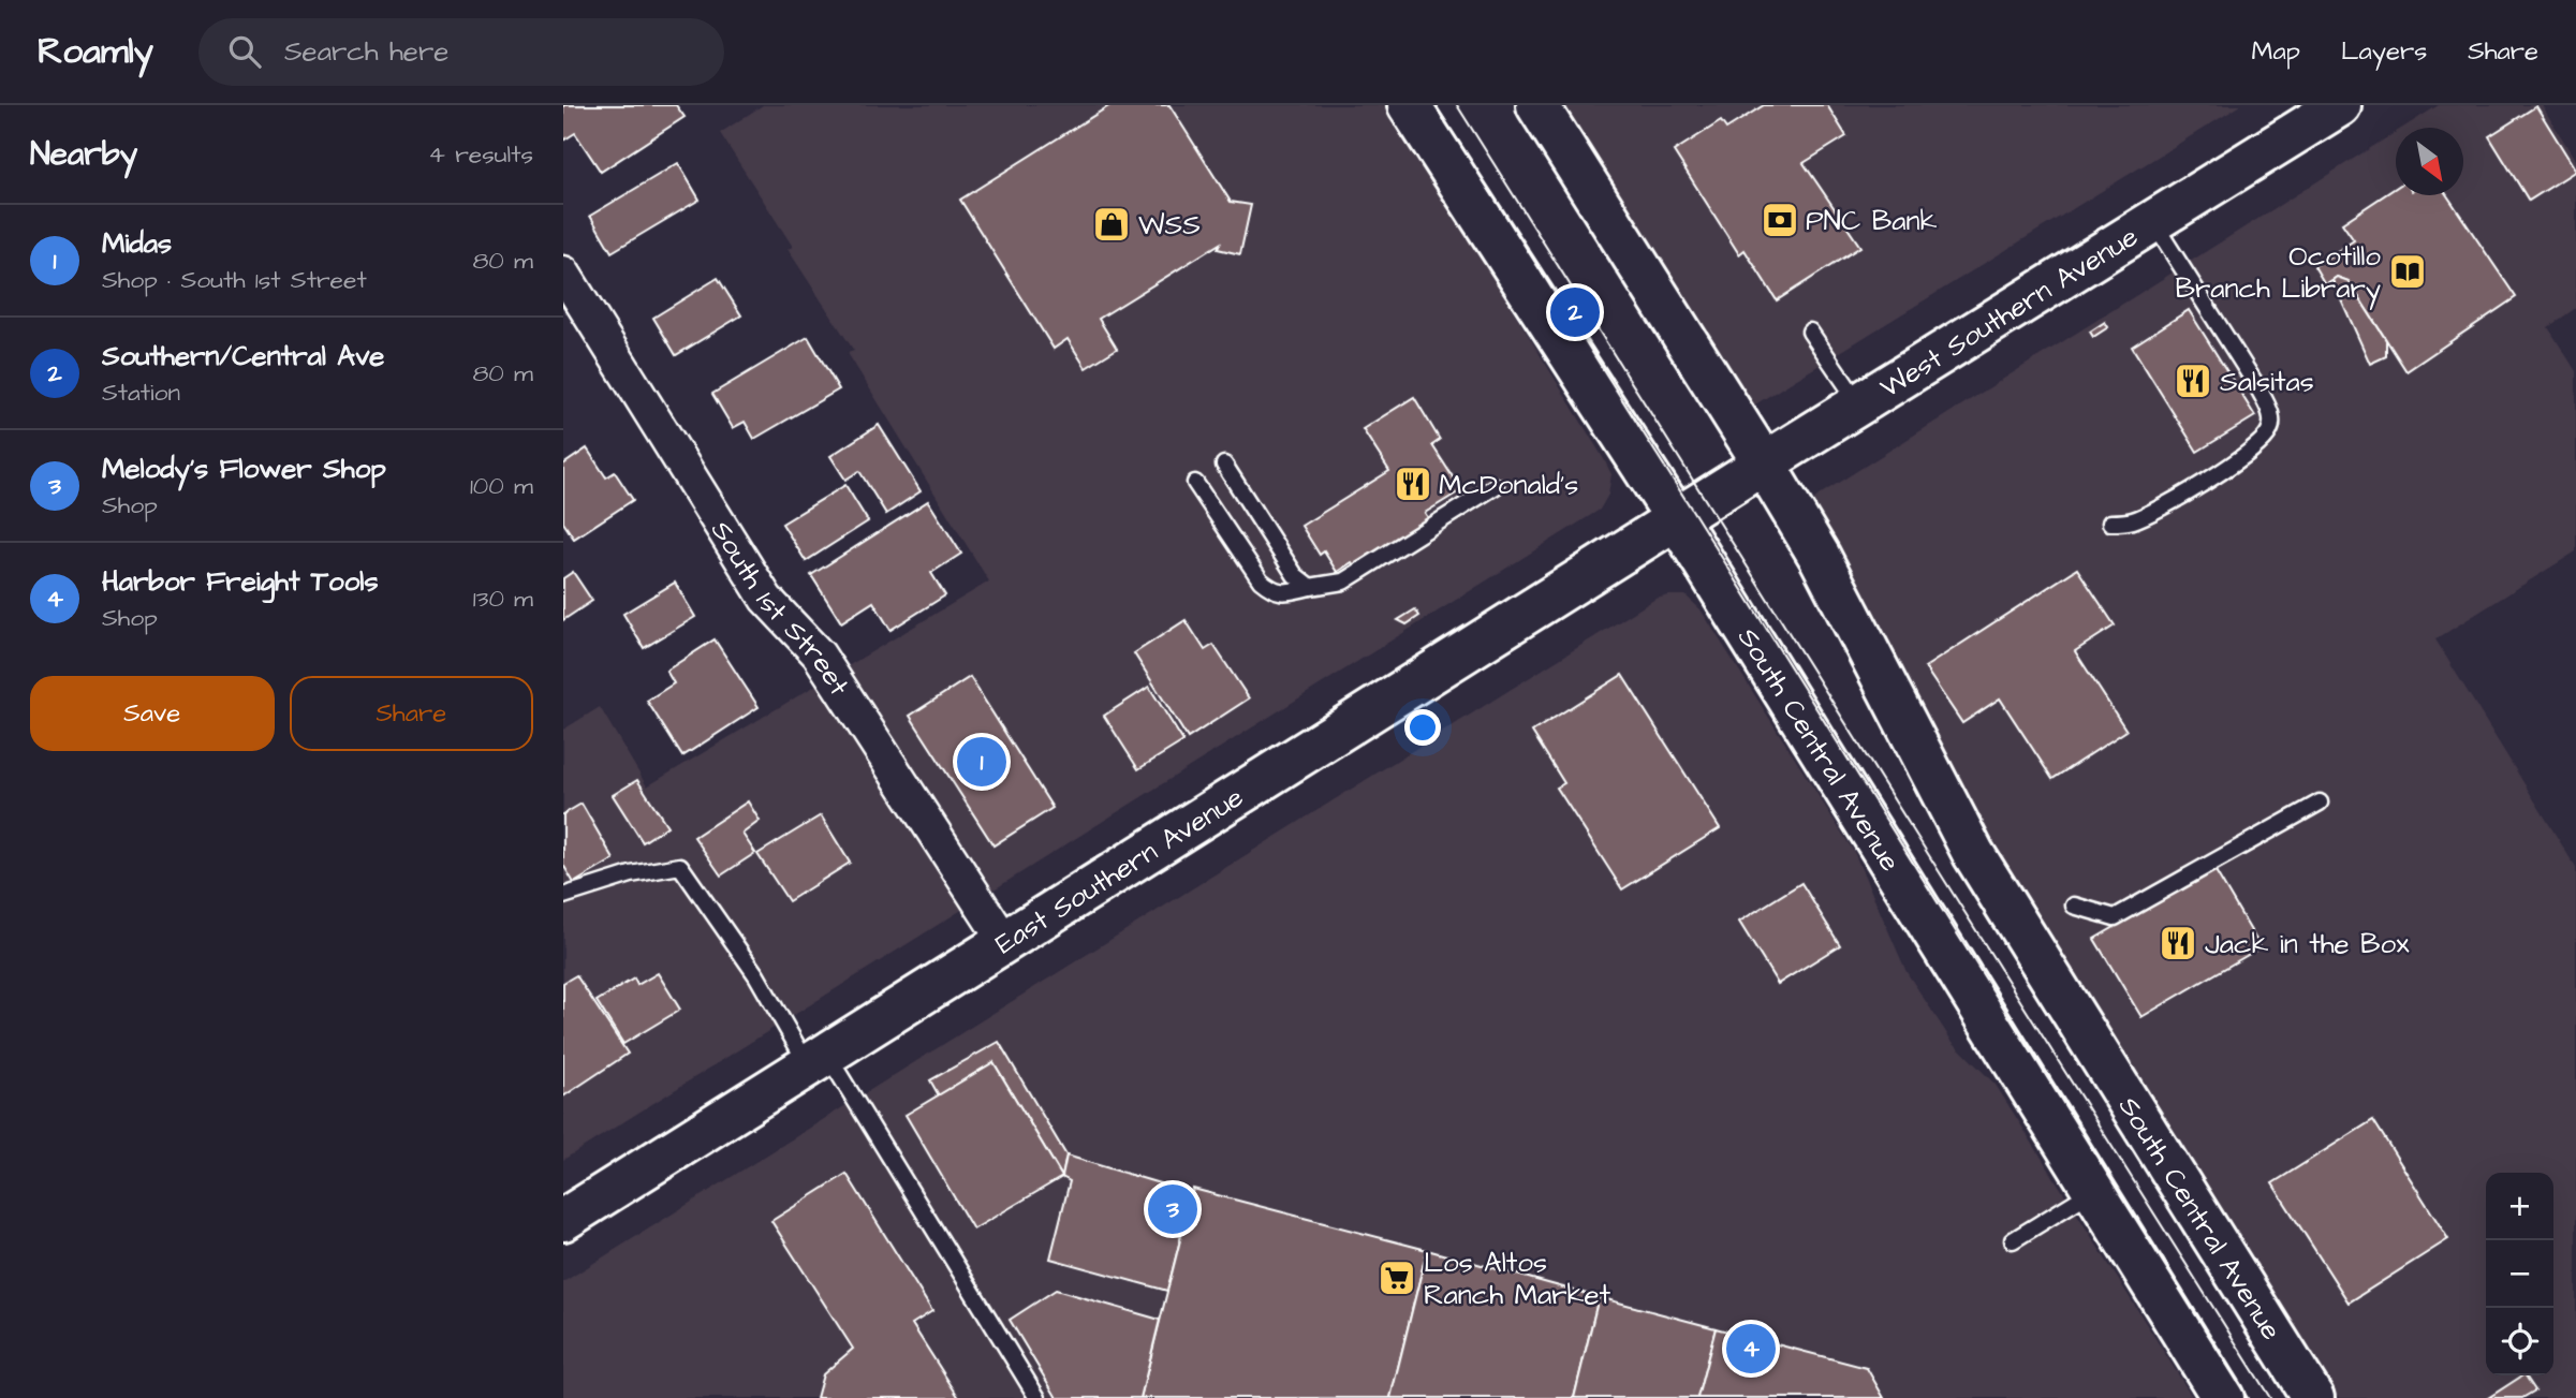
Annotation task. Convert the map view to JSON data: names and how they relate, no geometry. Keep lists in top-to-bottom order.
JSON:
{
  "streets": {
    "main road": ["West Southern Avenue", "South Central Avenue", "East Southern Avenue"],
    "street": ["South 1st Street"]
  },
  "crossings": [
    ["West Southern Avenue", "South Central Avenue"],
    ["West Southern Avenue", "East Southern Avenue"],
    ["South 1st Street", "East Southern Avenue"],
    ["South Central Avenue", "East Southern Avenue"]
  ],
  "places": {
    "bank": ["PNC Bank"],
    "shop": ["WSS"],
    "library": ["Ocotillo Branch Library"],
    "restaurant": ["Salsitas", "McDonald's", "Jack in the Box"],
    "supermarket": ["Los Altos Ranch Market"]
  },
  "north": "bottom right",
  "page": {
    "header": "Roamly",
    "search": "Search here",
    "nav": ["Map", "Layers", "Share"],
    "heading": ["Nearby", "4 results"],
    "list": [
      {
        "mark": "1",
        "name": "Midas",
        "note": "Shop · South 1st Street",
        "value": "80 m"
      },
      {
        "mark": "2",
        "name": "Southern/Central Ave",
        "note": "Station",
        "value": "80 m"
      },
      {
        "mark": "3",
        "name": "Melody's Flower Shop",
        "note": "Shop",
        "value": "100 m"
      },
      {
        "mark": "4",
        "name": "Harbor Freight Tools",
        "note": "Shop",
        "value": "130 m"
      }
    ],
    "pins": [
      "2",
      "1",
      "3",
      "4"
    ],
    "buttons": ["Save", "Share"],
    "map_buttons": ["+", "−"]
  }
}
